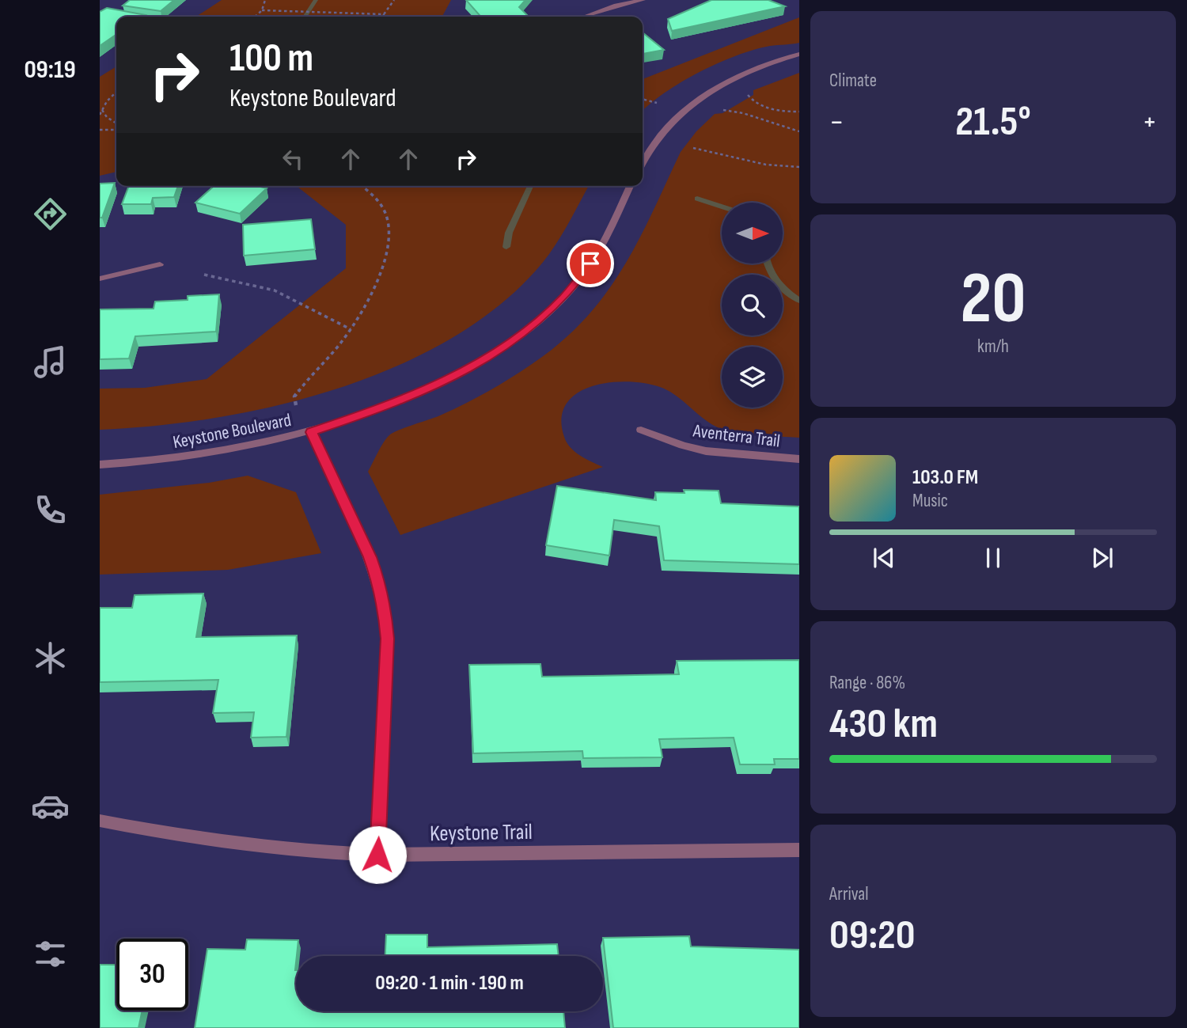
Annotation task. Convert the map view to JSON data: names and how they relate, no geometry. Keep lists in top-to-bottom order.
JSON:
{
  "streets": {
    "street": ["Keystone Boulevard", "Aventerra Trail", "Keystone Trail"]
  },
  "north": "right",
  "page": {
    "tabs": "09:19",
    "tile": [
      "Climate",
      ["20", "km/h"],
      ["Range · 86%", "430 km"],
      ["Arrival", "09:20"]
    ],
    "turn": ["100 m", "Keystone Boulevard"],
    "heat": ["−", "21.5°", "+"],
    "song": ["103.0 FM", "Music"],
    "limit": "30",
    "trip": "09:20 · 1 min · 190 m"
  }
}
